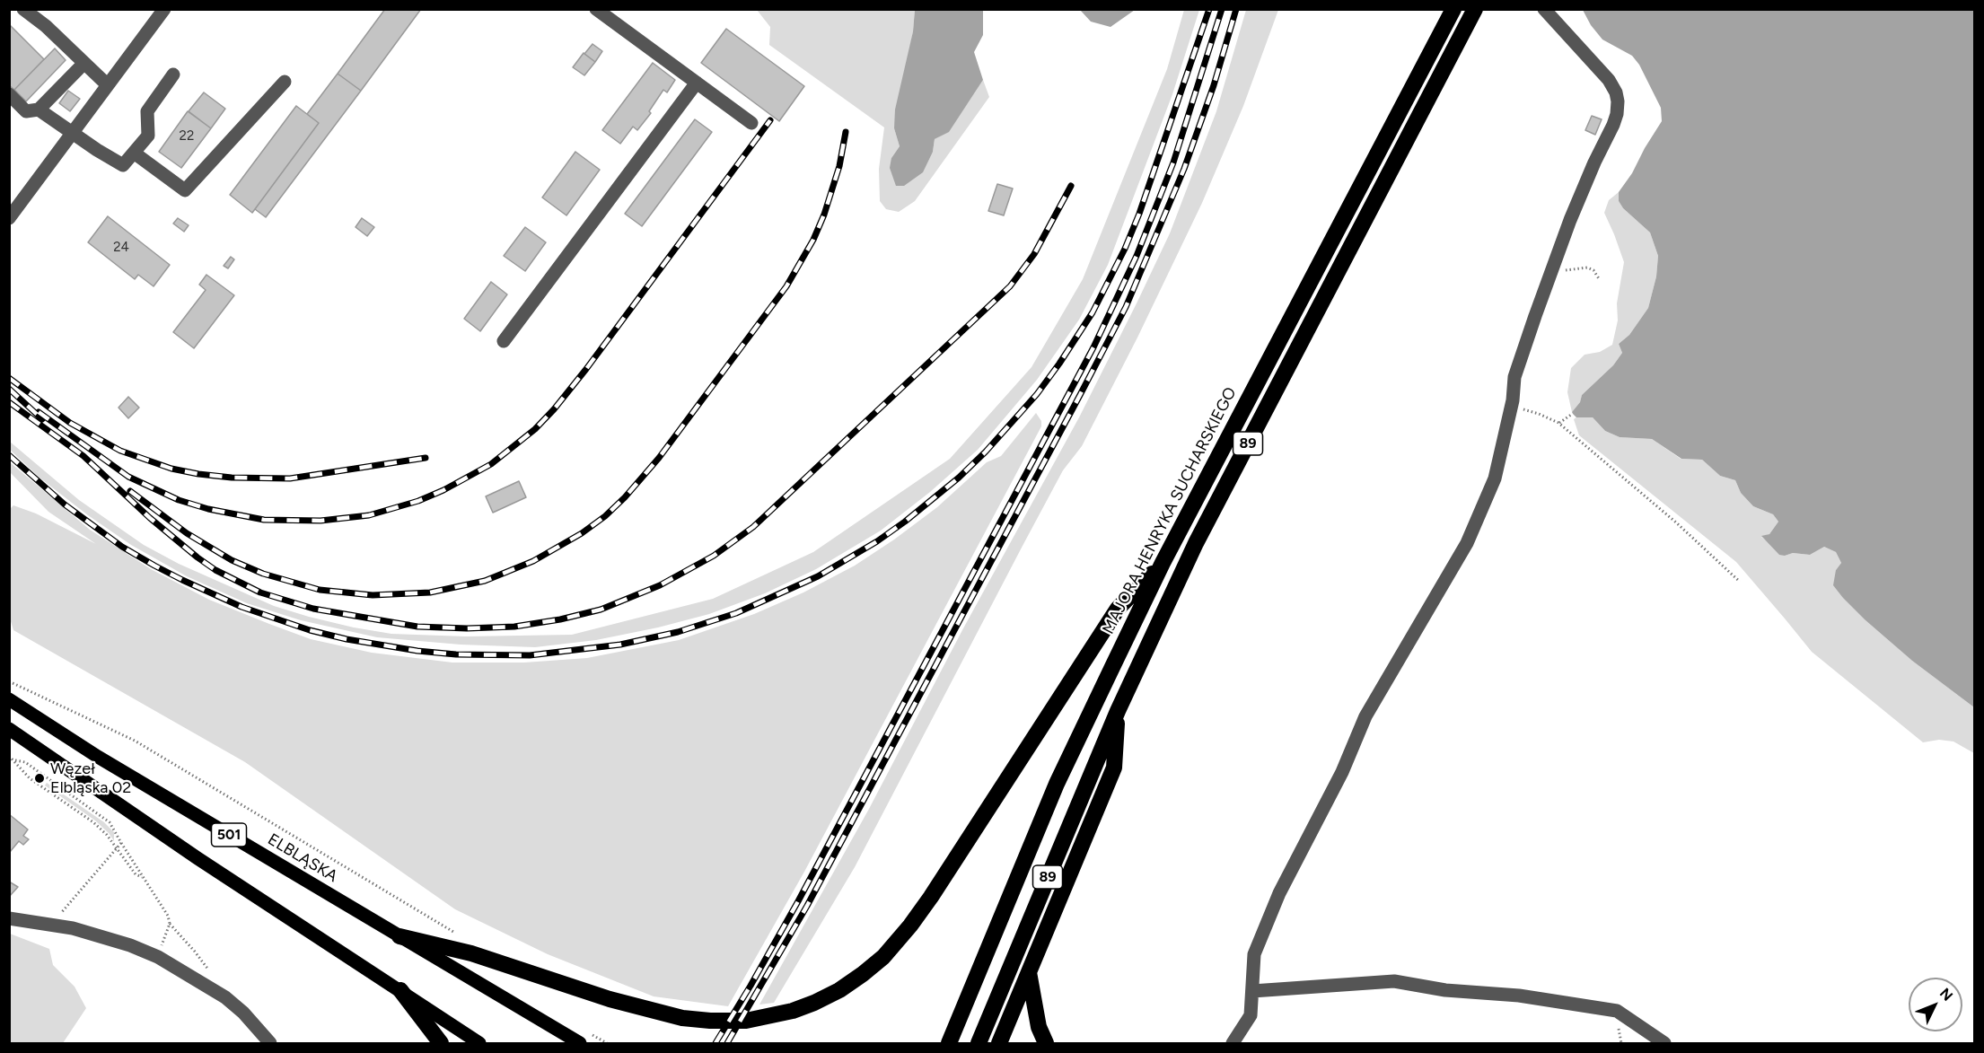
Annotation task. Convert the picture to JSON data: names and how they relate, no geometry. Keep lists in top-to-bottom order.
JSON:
{
  "streets": {
    "highway": ["89", "MAJORA HENRYKA SUCHARSKIEGO"],
    "main road": ["501", "ELBLĄSKA"]
  },
  "places": ["Węzeł Elbląska 02"],
  "house_numbers": ["22", "24"],
  "north": "top right"
}
